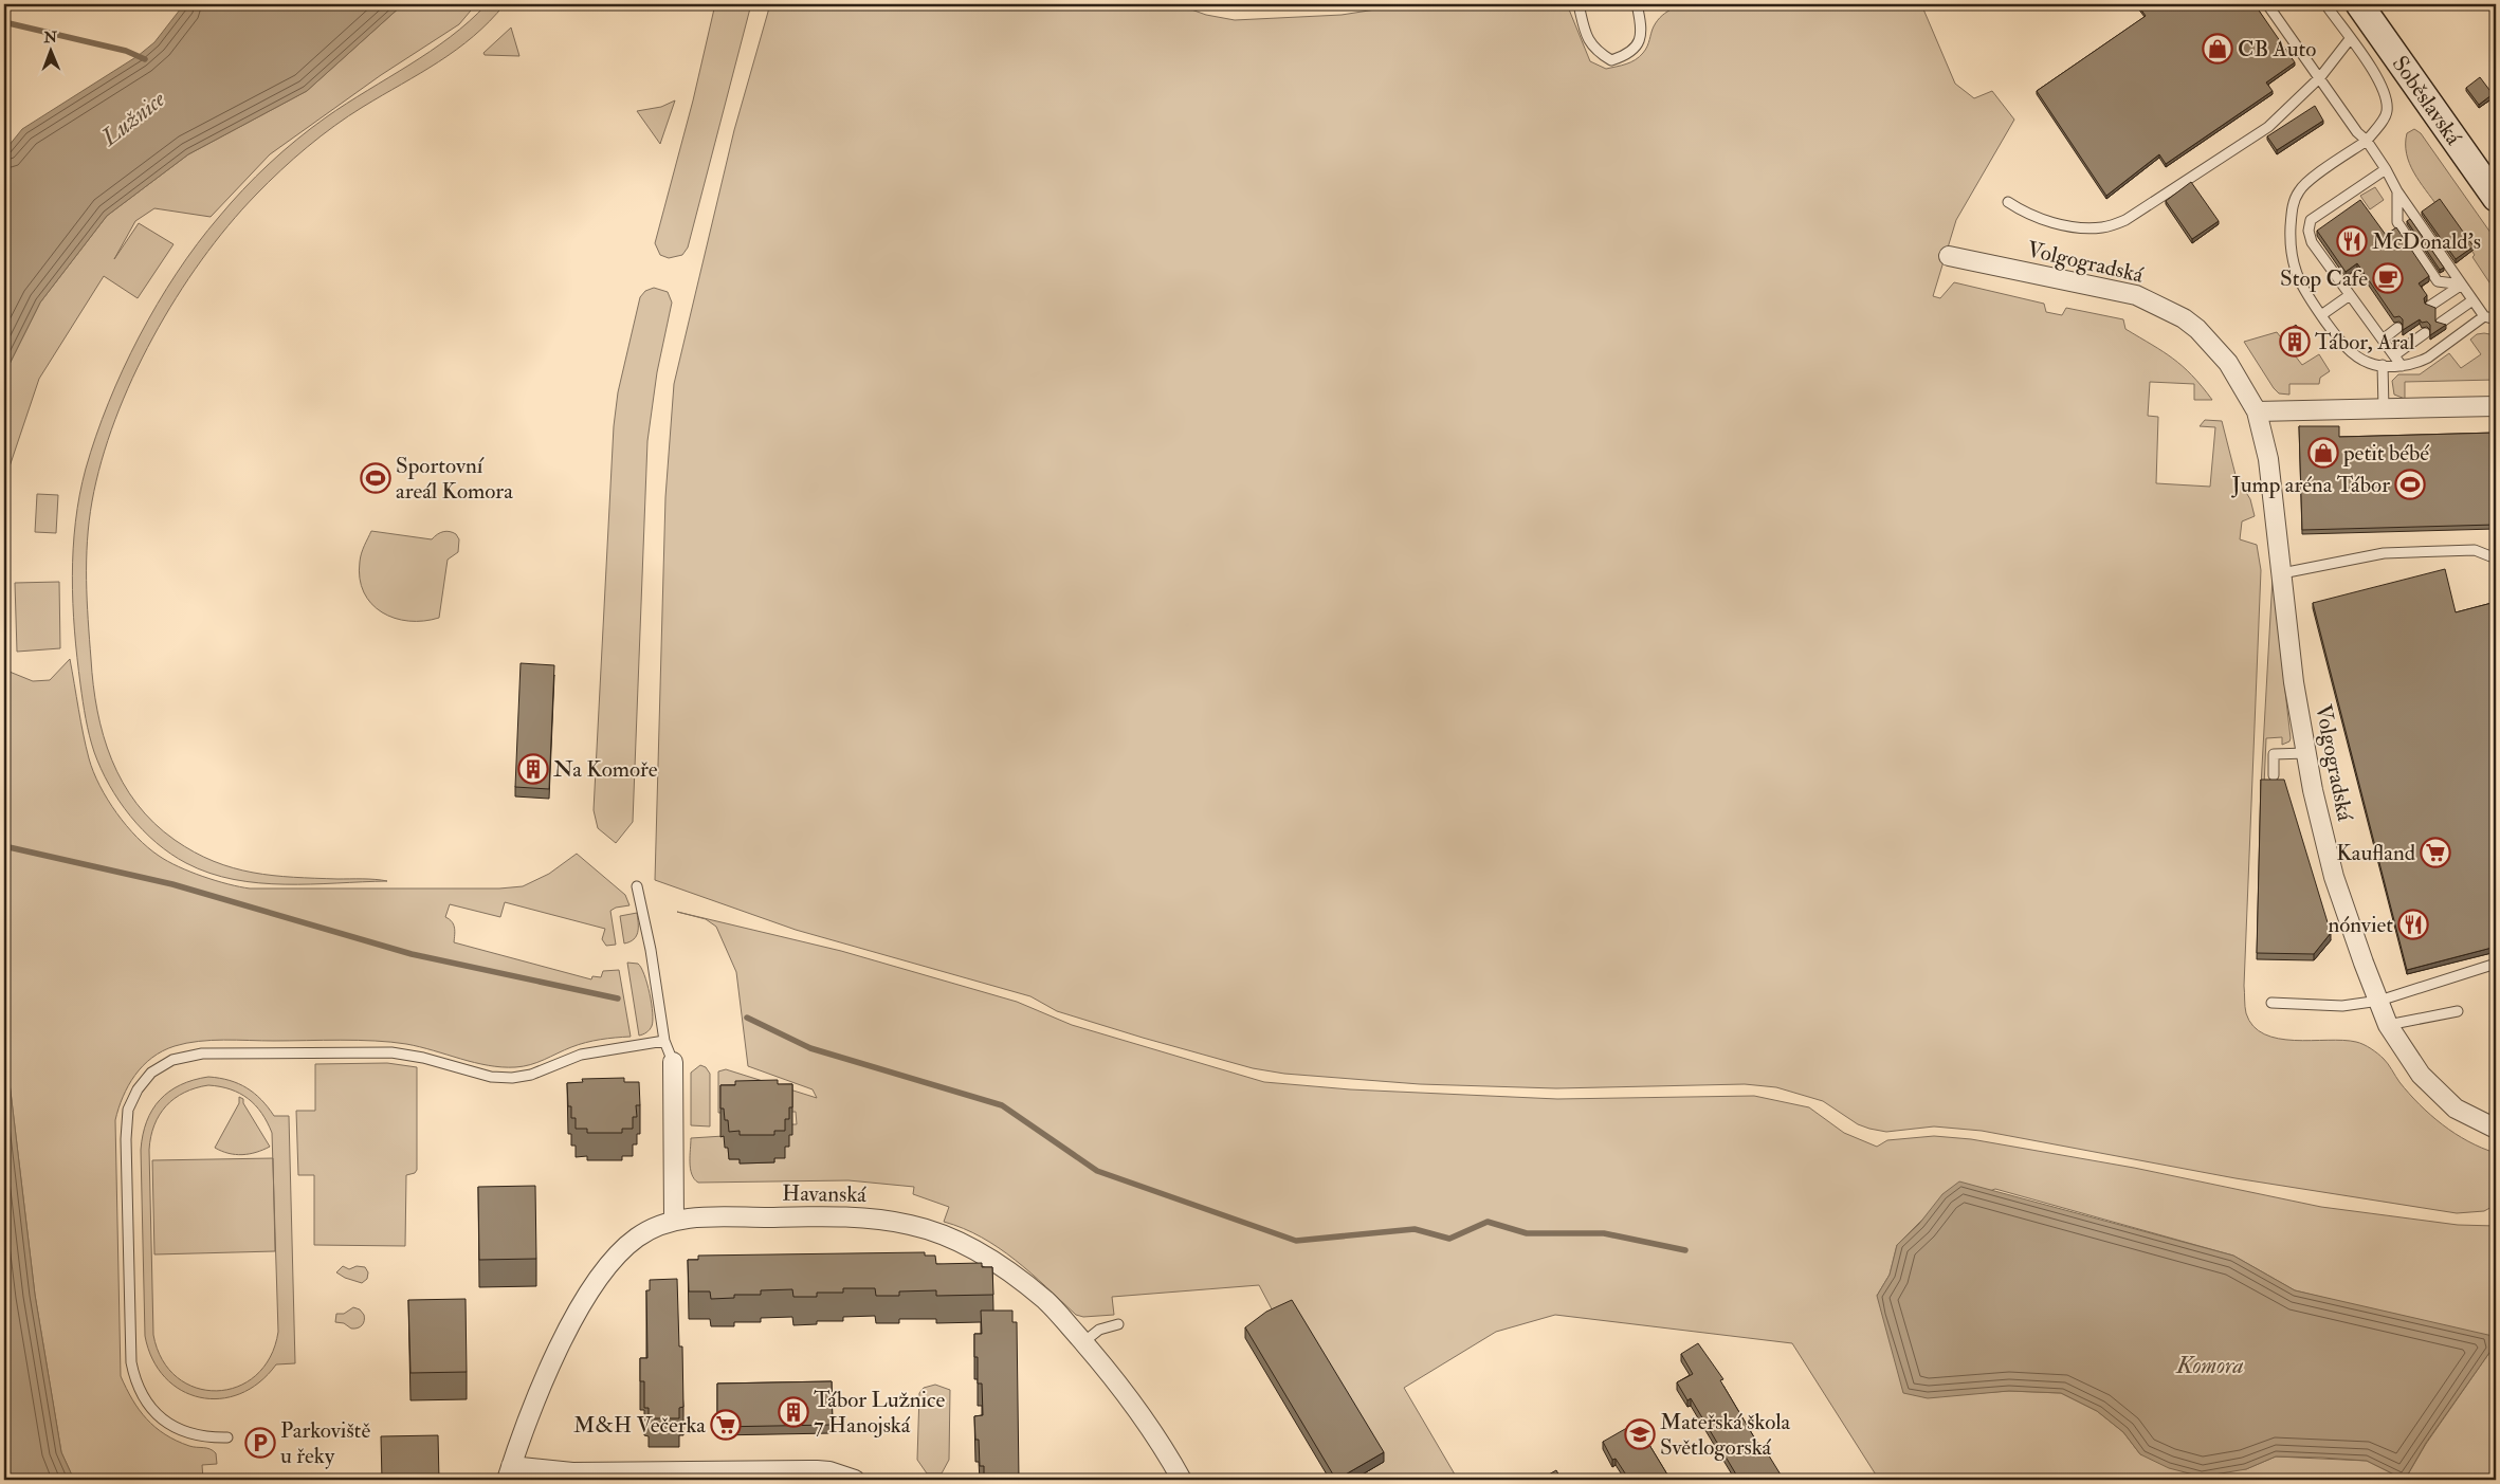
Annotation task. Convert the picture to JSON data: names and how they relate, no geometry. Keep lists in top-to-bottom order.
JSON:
{
  "streets": {
    "main road": ["Soběslavská"],
    "street": ["Volgogradská", "Havanská"]
  },
  "water": ["Lužnice", "Komora"],
  "places": {
    "shop": ["CB Auto", "petit bébé"],
    "restaurant": ["McDonald's", "nónviet"],
    "cafe": ["Stop Cafe"],
    "building": ["Tábor, Aral", "Na Komoře", "Tábor Lužnice 7 Hanojská"],
    "sports": ["Sportovní areál Komora", "Jump aréna Tábor"],
    "supermarket": ["Kaufland", "M&H Večerka"],
    "school or university": ["Mateřská škola Světlogorská"],
    "parking": ["Parkoviště u řeky"]
  },
  "north": "top"
}
